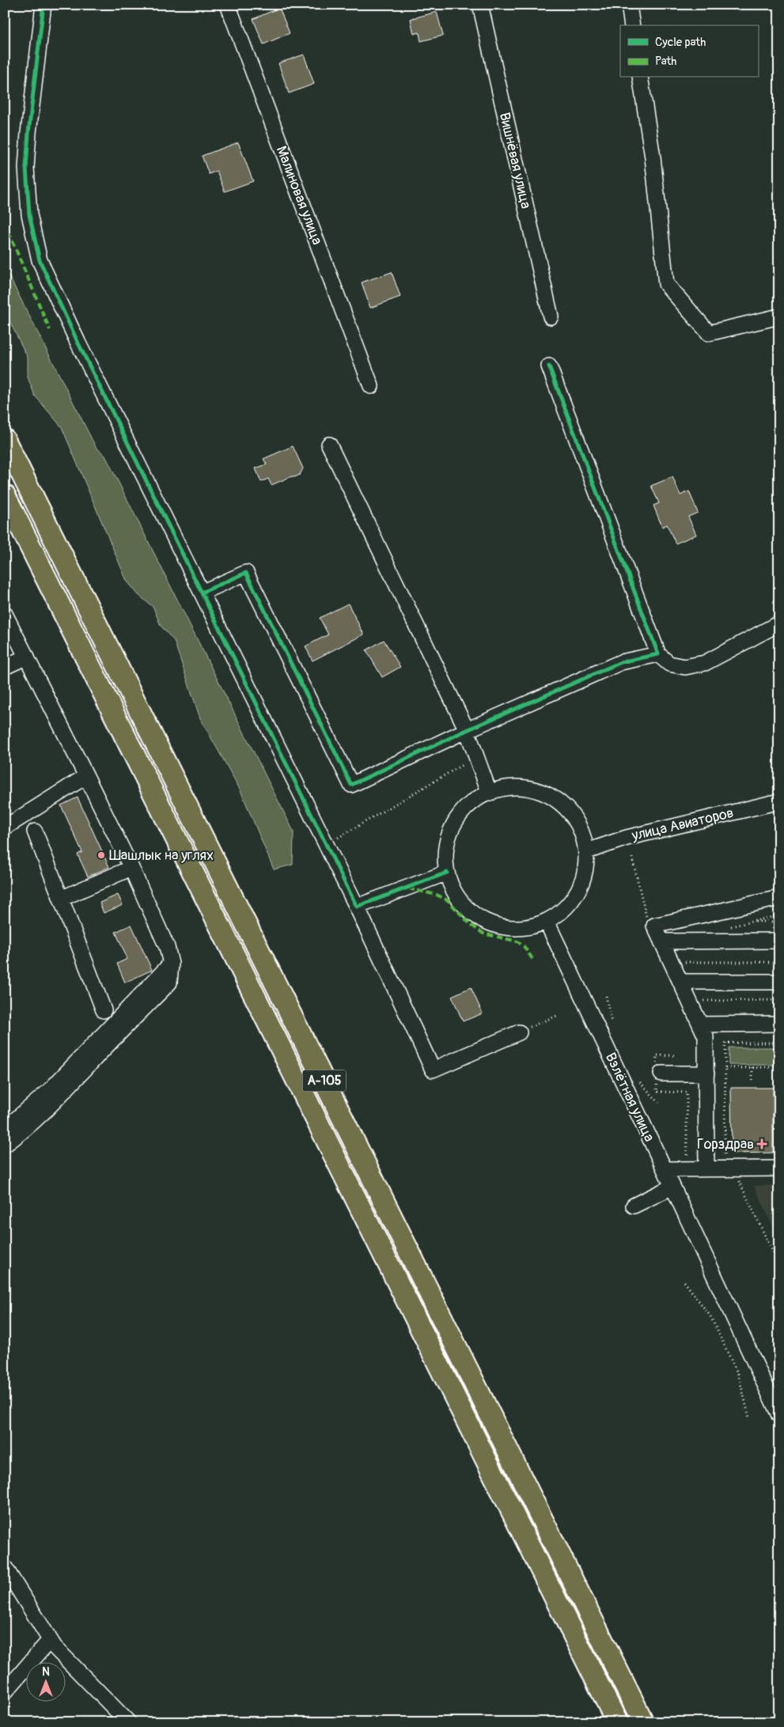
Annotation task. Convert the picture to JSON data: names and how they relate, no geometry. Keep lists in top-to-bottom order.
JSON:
{
  "streets": {
    "highway": ["А-105"],
    "street": [
      "Вишнёвая улица",
      "Малиновая улица",
      "улица Авиаторов",
      "Взлётная улица"
    ]
  },
  "crossings": [
    ["улица Авиаторов", "Взлётная улица"]
  ],
  "places": {
    "other": ["Шашлык на углях"],
    "health": ["Горздрав"]
  },
  "legend": ["Cycle path", "Path"],
  "north": "top"
}
